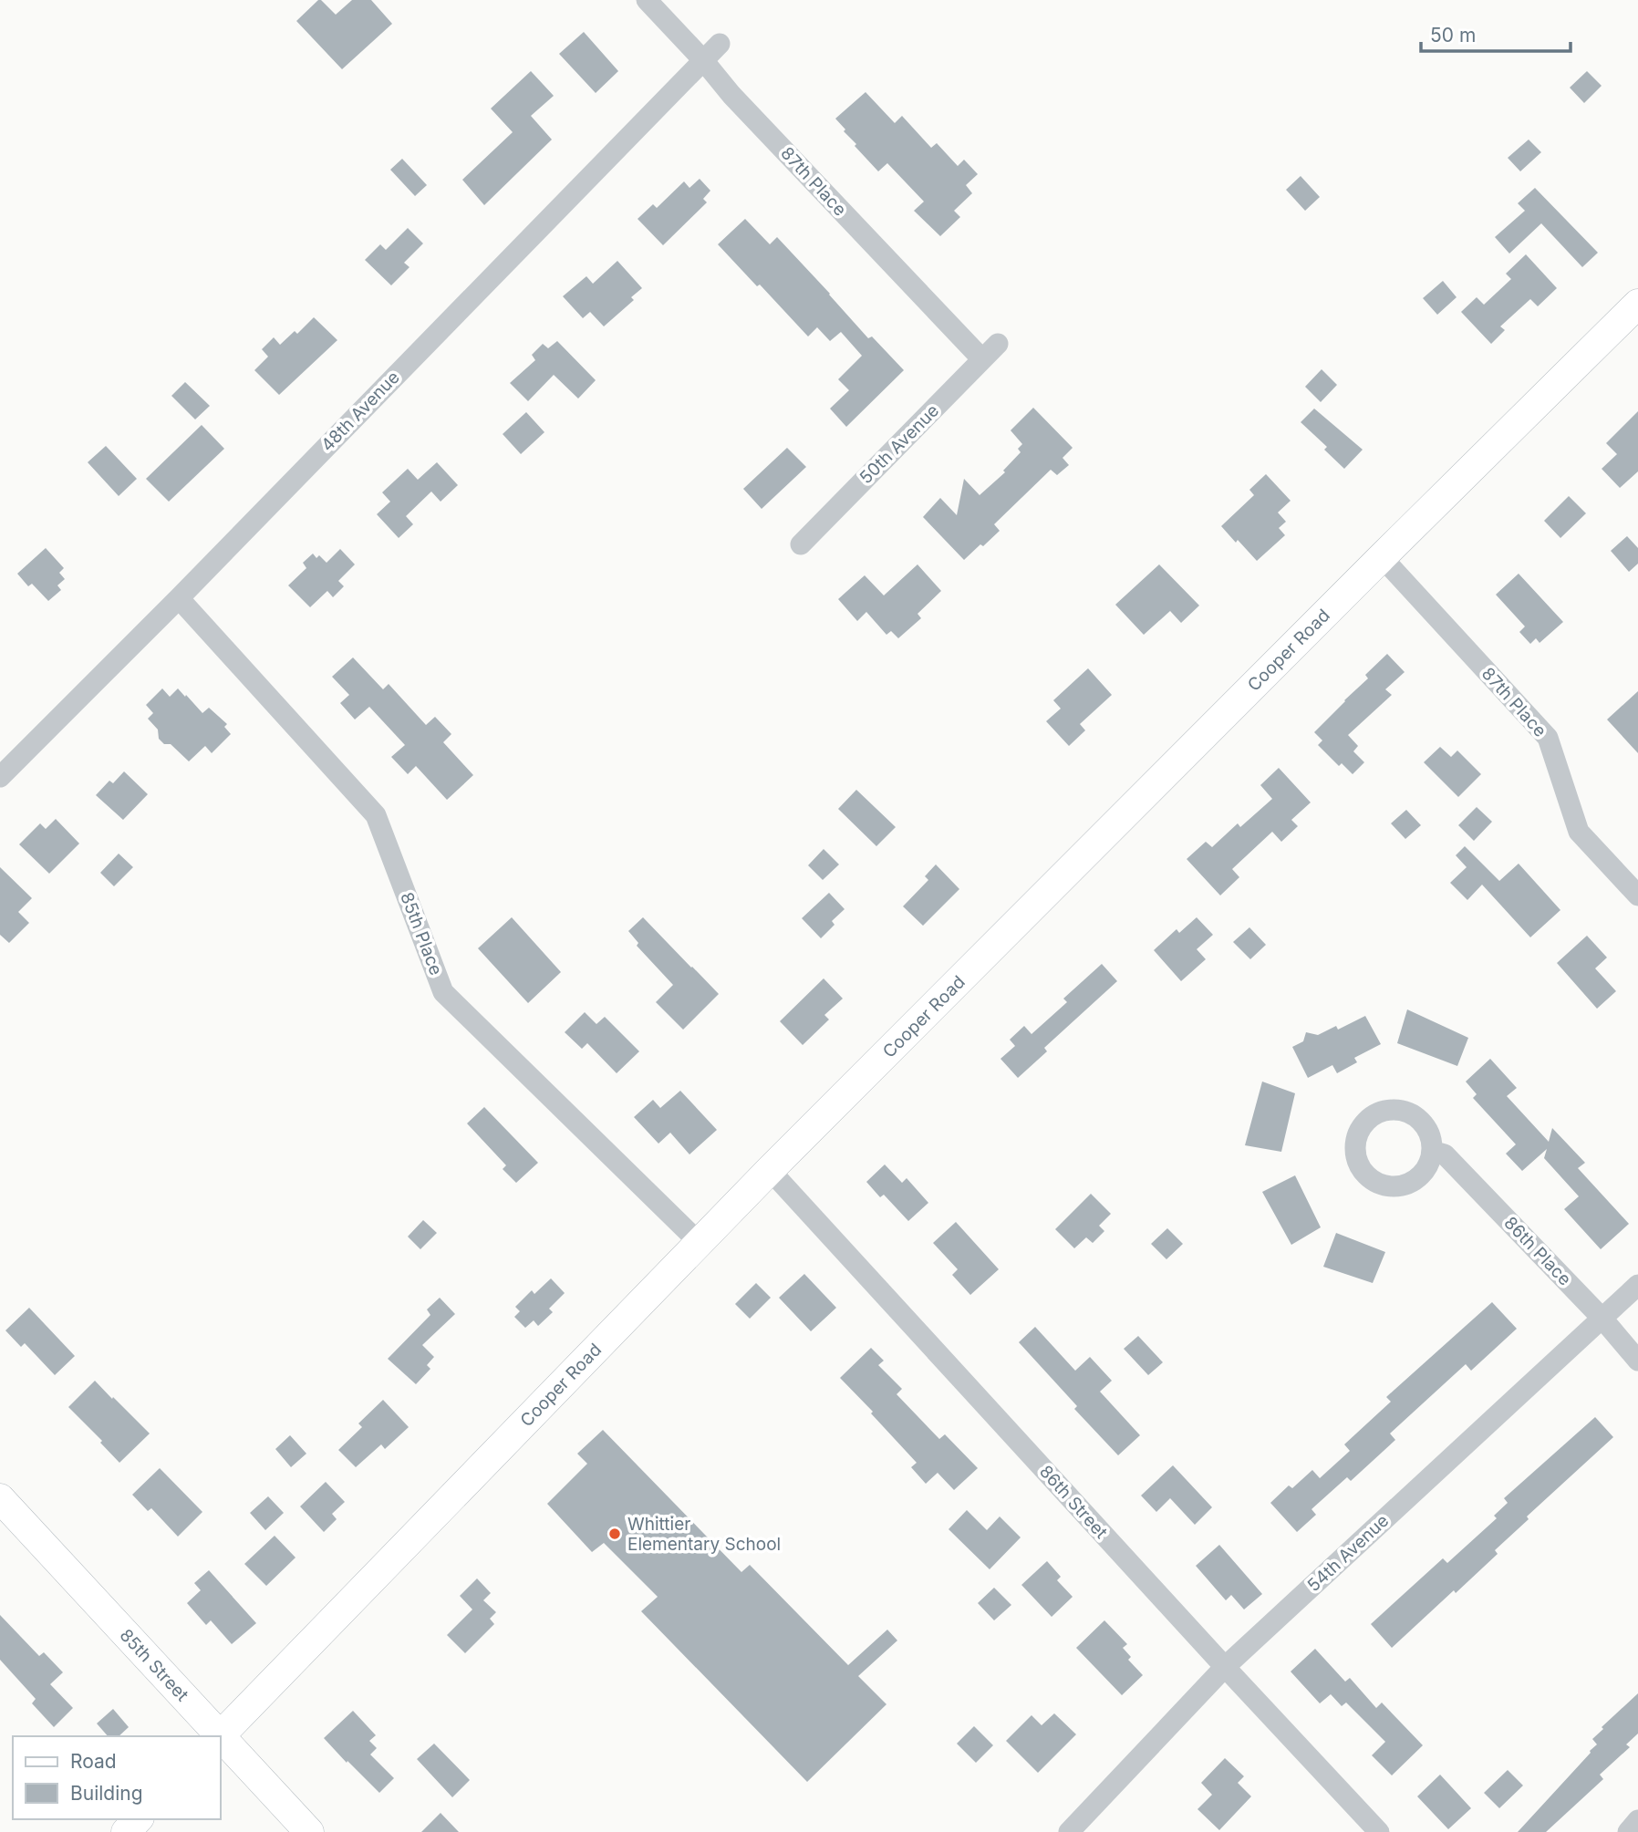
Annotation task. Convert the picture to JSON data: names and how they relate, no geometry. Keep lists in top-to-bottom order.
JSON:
{
  "streets": {
    "street": [
      "87th Place",
      "48th Avenue",
      "50th Avenue",
      "Cooper Road",
      "85th Place",
      "86th Place",
      "86th Street",
      "54th Avenue",
      "85th Street"
    ]
  },
  "crossings": [
    ["87th Place", "48th Avenue"],
    ["87th Place", "50th Avenue"],
    ["87th Place", "Cooper Road"],
    ["48th Avenue", "85th Place"],
    ["Cooper Road", "85th Place"],
    ["Cooper Road", "86th Street"],
    ["86th Place", "54th Avenue"],
    ["86th Street", "54th Avenue"]
  ],
  "places": ["Whittier Elementary School"],
  "legend": ["Road", "Building"],
  "scale_bar": "50 m"
}
